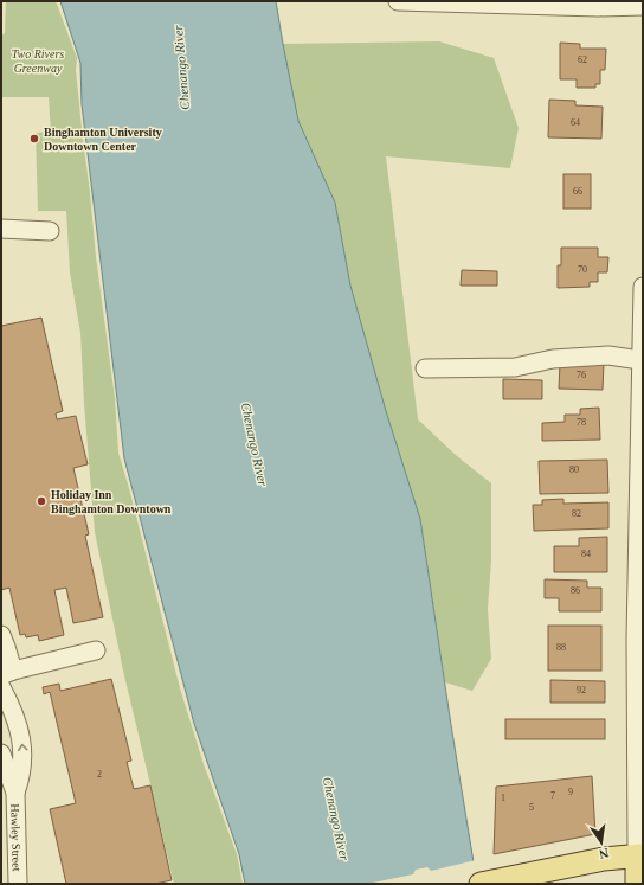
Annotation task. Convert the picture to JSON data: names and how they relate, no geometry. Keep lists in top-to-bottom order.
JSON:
{
  "streets": {
    "street": ["Hawley Street"]
  },
  "water": ["Chenango River"],
  "parks": ["Two Rivers Greenway"],
  "places": ["Binghamton University Downtown Center", "Holiday Inn Binghamton Downtown"],
  "house_numbers": [
    "62",
    "64",
    "66",
    "70",
    "76",
    "78",
    "80",
    "82",
    "84",
    "86",
    "88",
    "92",
    "2",
    "9",
    "7",
    "1",
    "5"
  ],
  "north": "bottom"
}
